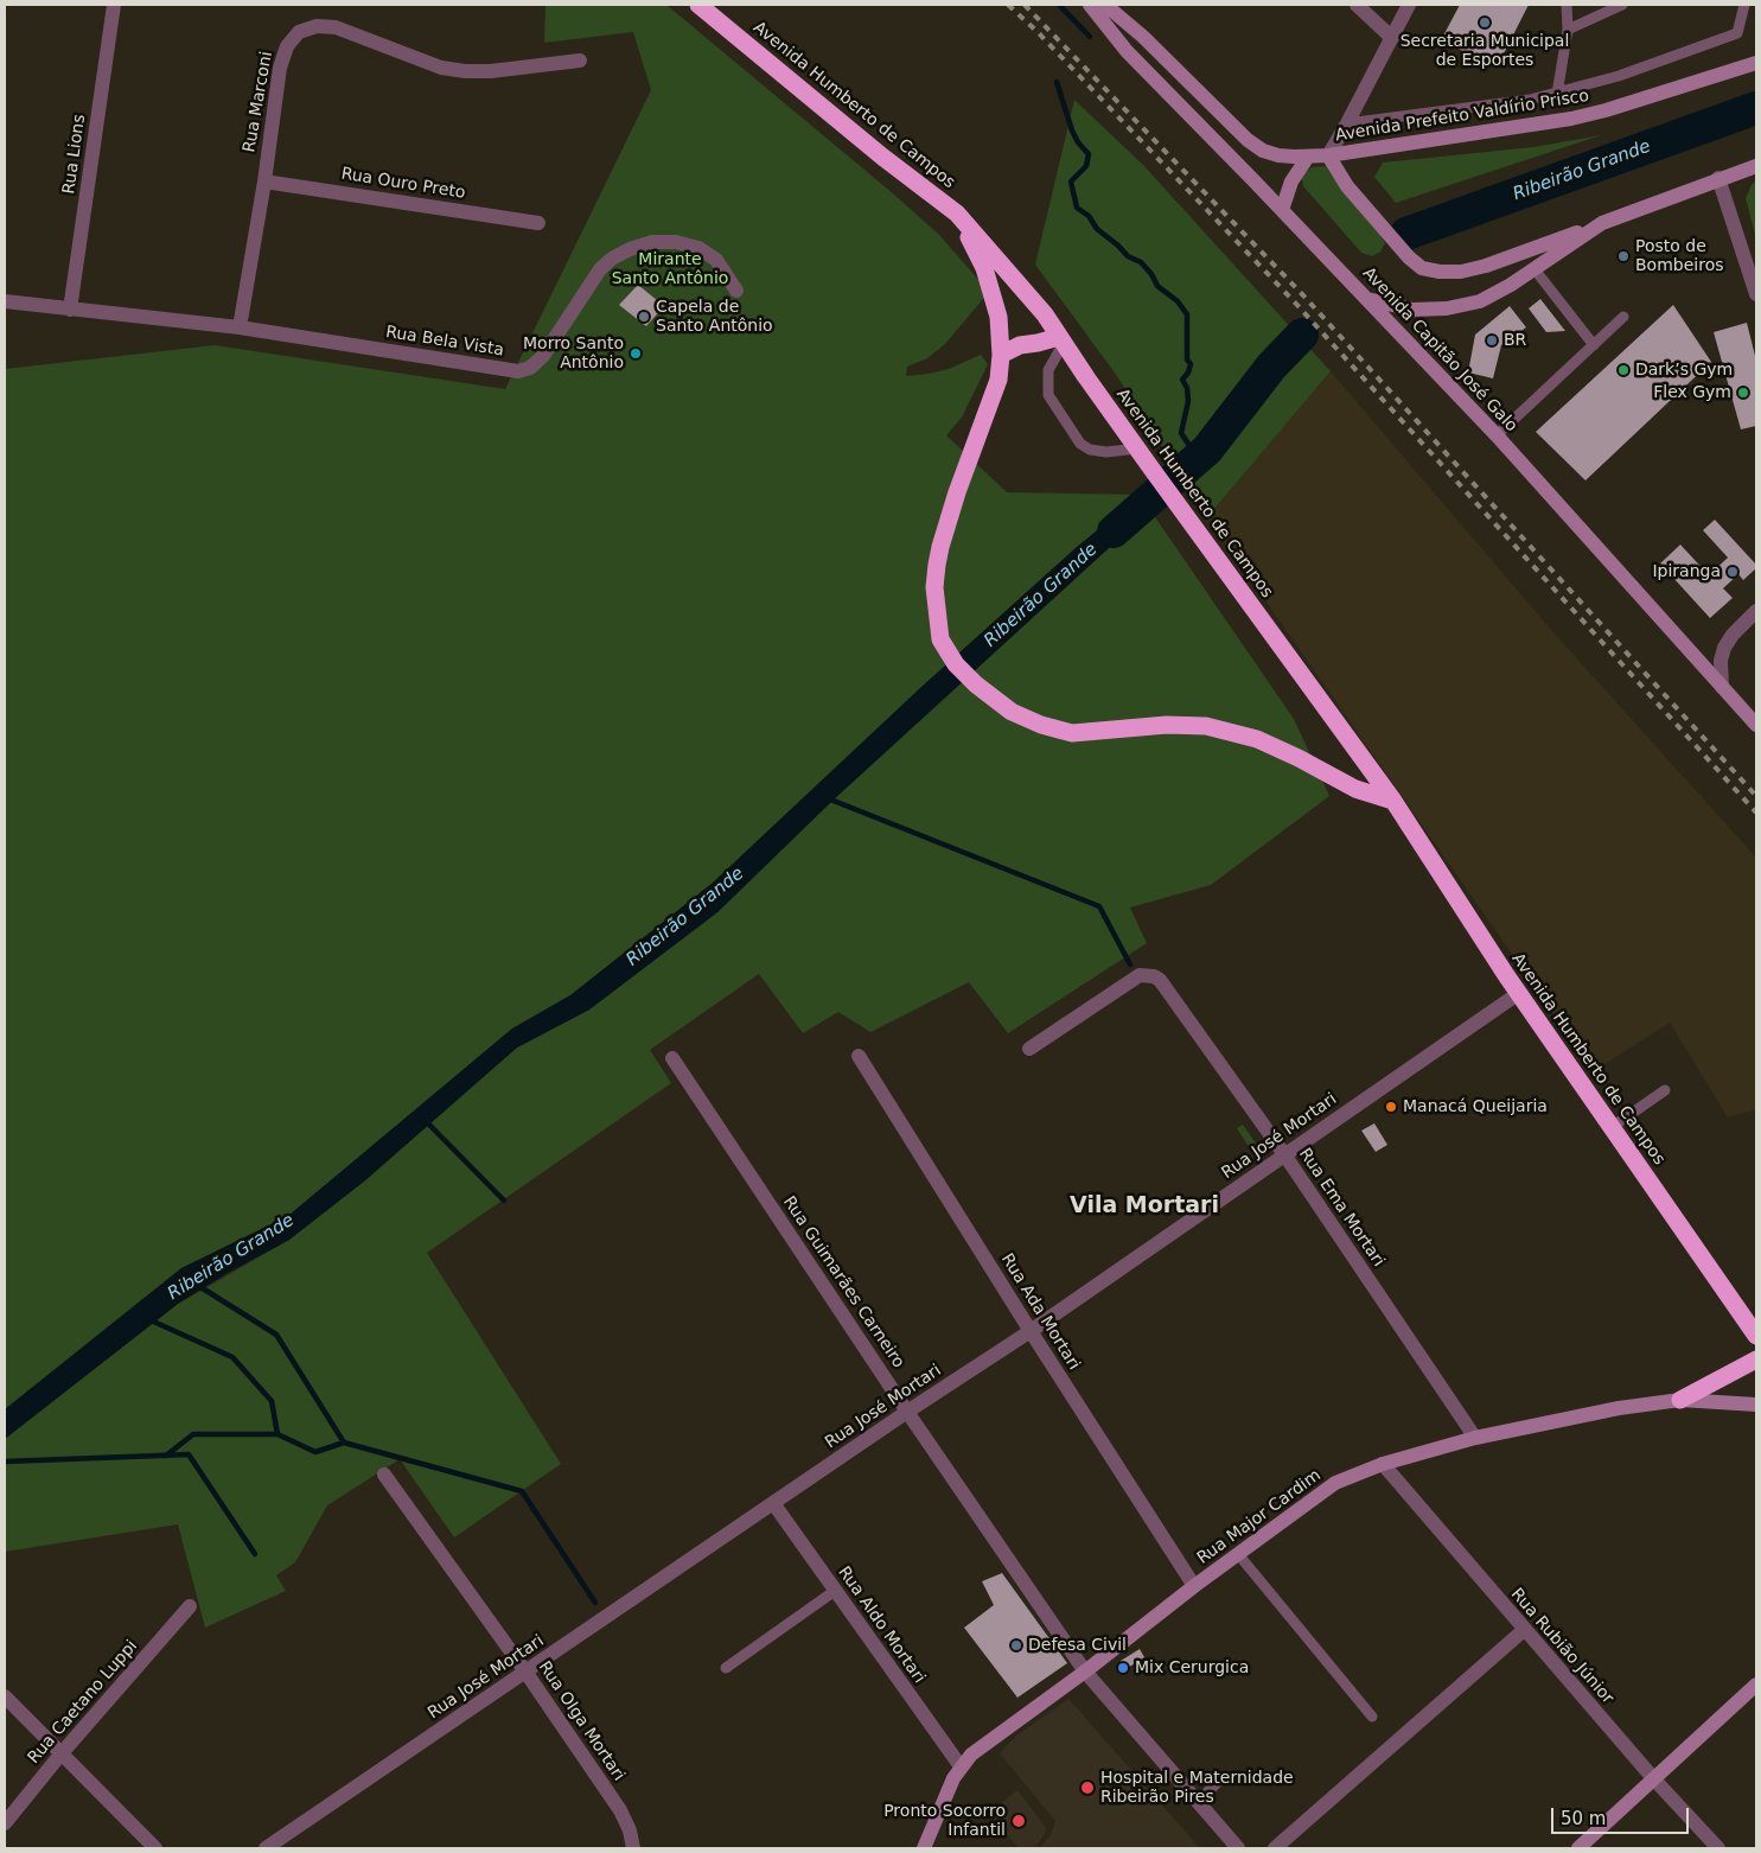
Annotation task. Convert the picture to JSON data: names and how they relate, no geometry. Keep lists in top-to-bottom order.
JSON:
{
  "streets": {
    "highway": ["Avenida Humberto de Campos"],
    "main road": ["Avenida Prefeito Valdírio Prisco", "Avenida Capitão José Galo", "Rua Major Cardim"],
    "street": [
      "Rua Marconi",
      "Rua Lions",
      "Rua Ouro Preto",
      "Rua Bela Vista",
      "Rua José Mortari",
      "Rua Ema Mortari",
      "Rua Guimarães Carneiro",
      "Rua Ada Mortari",
      "Rua Aldo Mortari",
      "Rua Rubião Júnior",
      "Rua Caetano Luppi",
      "Rua Olga Mortari"
    ]
  },
  "crossings": [
    ["Rua Marconi", "Rua Ouro Preto"],
    ["Rua Marconi", "Rua Bela Vista"],
    ["Avenida Humberto de Campos", "Rua José Mortari"],
    ["Rua Lions", "Rua Bela Vista"],
    ["Rua José Mortari", "Rua Ema Mortari"],
    ["Rua José Mortari", "Rua Guimarães Carneiro"],
    ["Rua José Mortari", "Rua Ada Mortari"],
    ["Rua José Mortari", "Rua Aldo Mortari"],
    ["Rua José Mortari", "Rua Olga Mortari"],
    ["Rua Ema Mortari", "Rua Major Cardim"],
    ["Rua Guimarães Carneiro", "Rua Major Cardim"],
    ["Rua Ada Mortari", "Rua Major Cardim"],
    ["Rua Major Cardim", "Rua Aldo Mortari"],
    ["Rua Major Cardim", "Rua Rubião Júnior"]
  ],
  "districts": ["Vila Mortari"],
  "water": ["Ribeirão Grande"],
  "parks": ["Mirante Santo Antônio"],
  "places": [
    "Secretaria Municipal de Esportes",
    "Posto de Bombeiros",
    "Capela de Santo Antônio",
    "BR",
    "Morro Santo Antônio",
    "Dark’s Gym",
    "Flex Gym",
    "Ipiranga",
    "Manacá Queijaria",
    "Defesa Civil",
    "Mix Cerurgica",
    "Hospital e Maternidade Ribeirão Pires",
    "Pronto Socorro Infantil"
  ],
  "scale_bar": "50 m"
}
